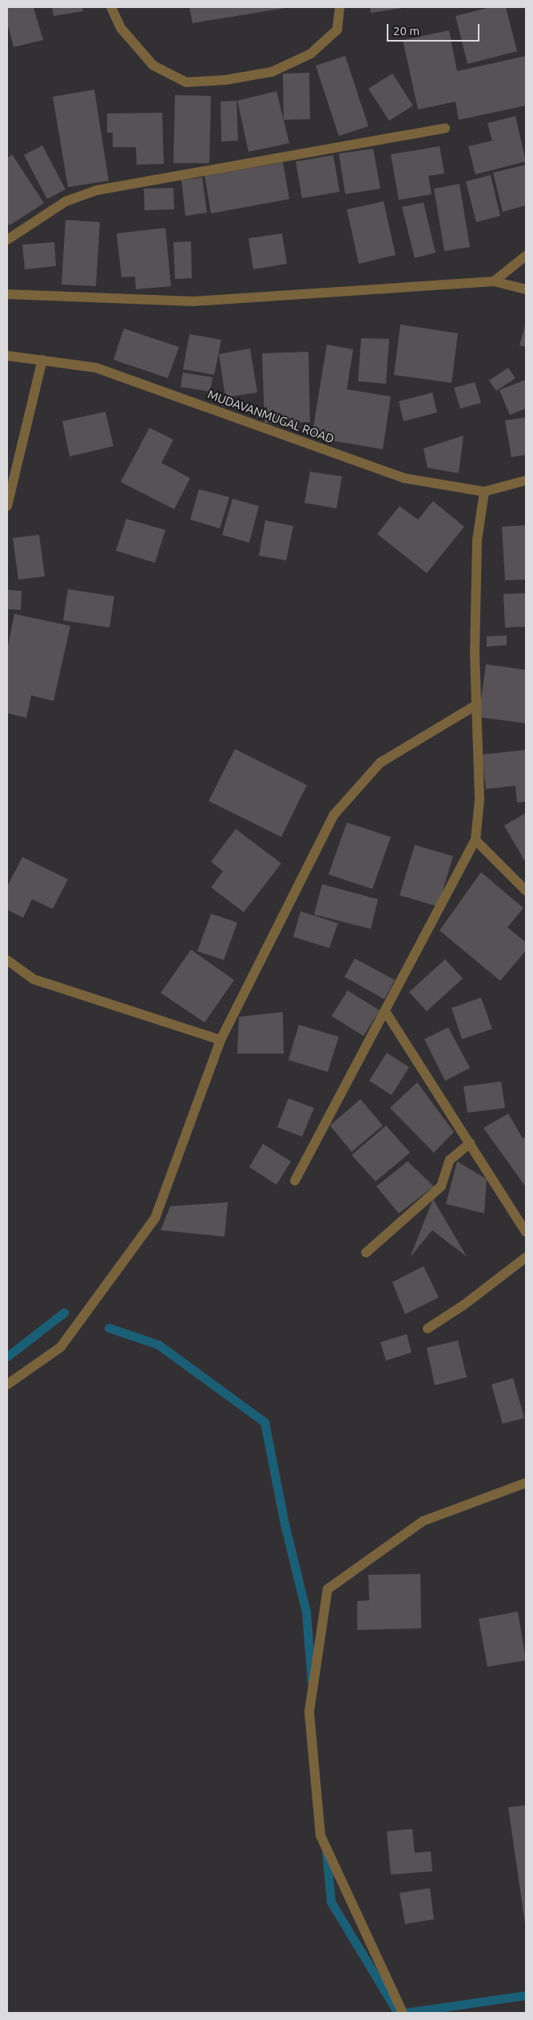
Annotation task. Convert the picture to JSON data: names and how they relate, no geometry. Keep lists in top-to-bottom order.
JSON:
{
  "streets": {
    "street": ["MUDAVANMUGAL ROAD"]
  },
  "scale_bar": "20 m"
}
